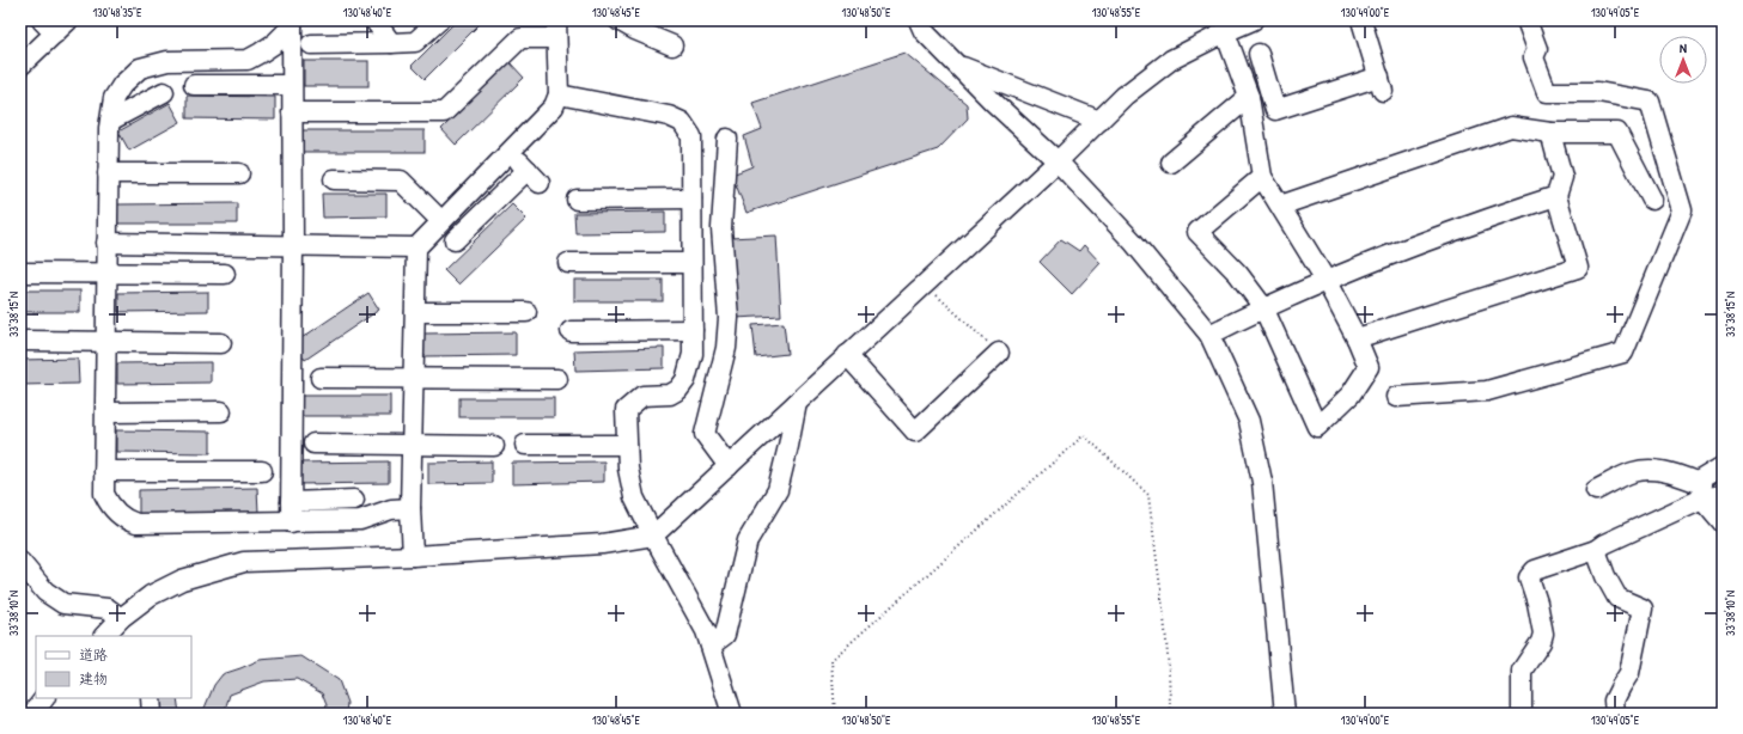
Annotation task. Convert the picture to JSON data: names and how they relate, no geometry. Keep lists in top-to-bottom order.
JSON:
{
  "legend": ["道路", "建物"],
  "north": "top",
  "coordinates": [
    "130°48'35\"E",
    "130°48'40\"E",
    "130°48'45\"E",
    "130°48'50\"E",
    "130°48'55\"E",
    "130°49'00\"E",
    "130°49'05\"E",
    "33°38'15\"N",
    "33°38'10\"N"
  ]
}
